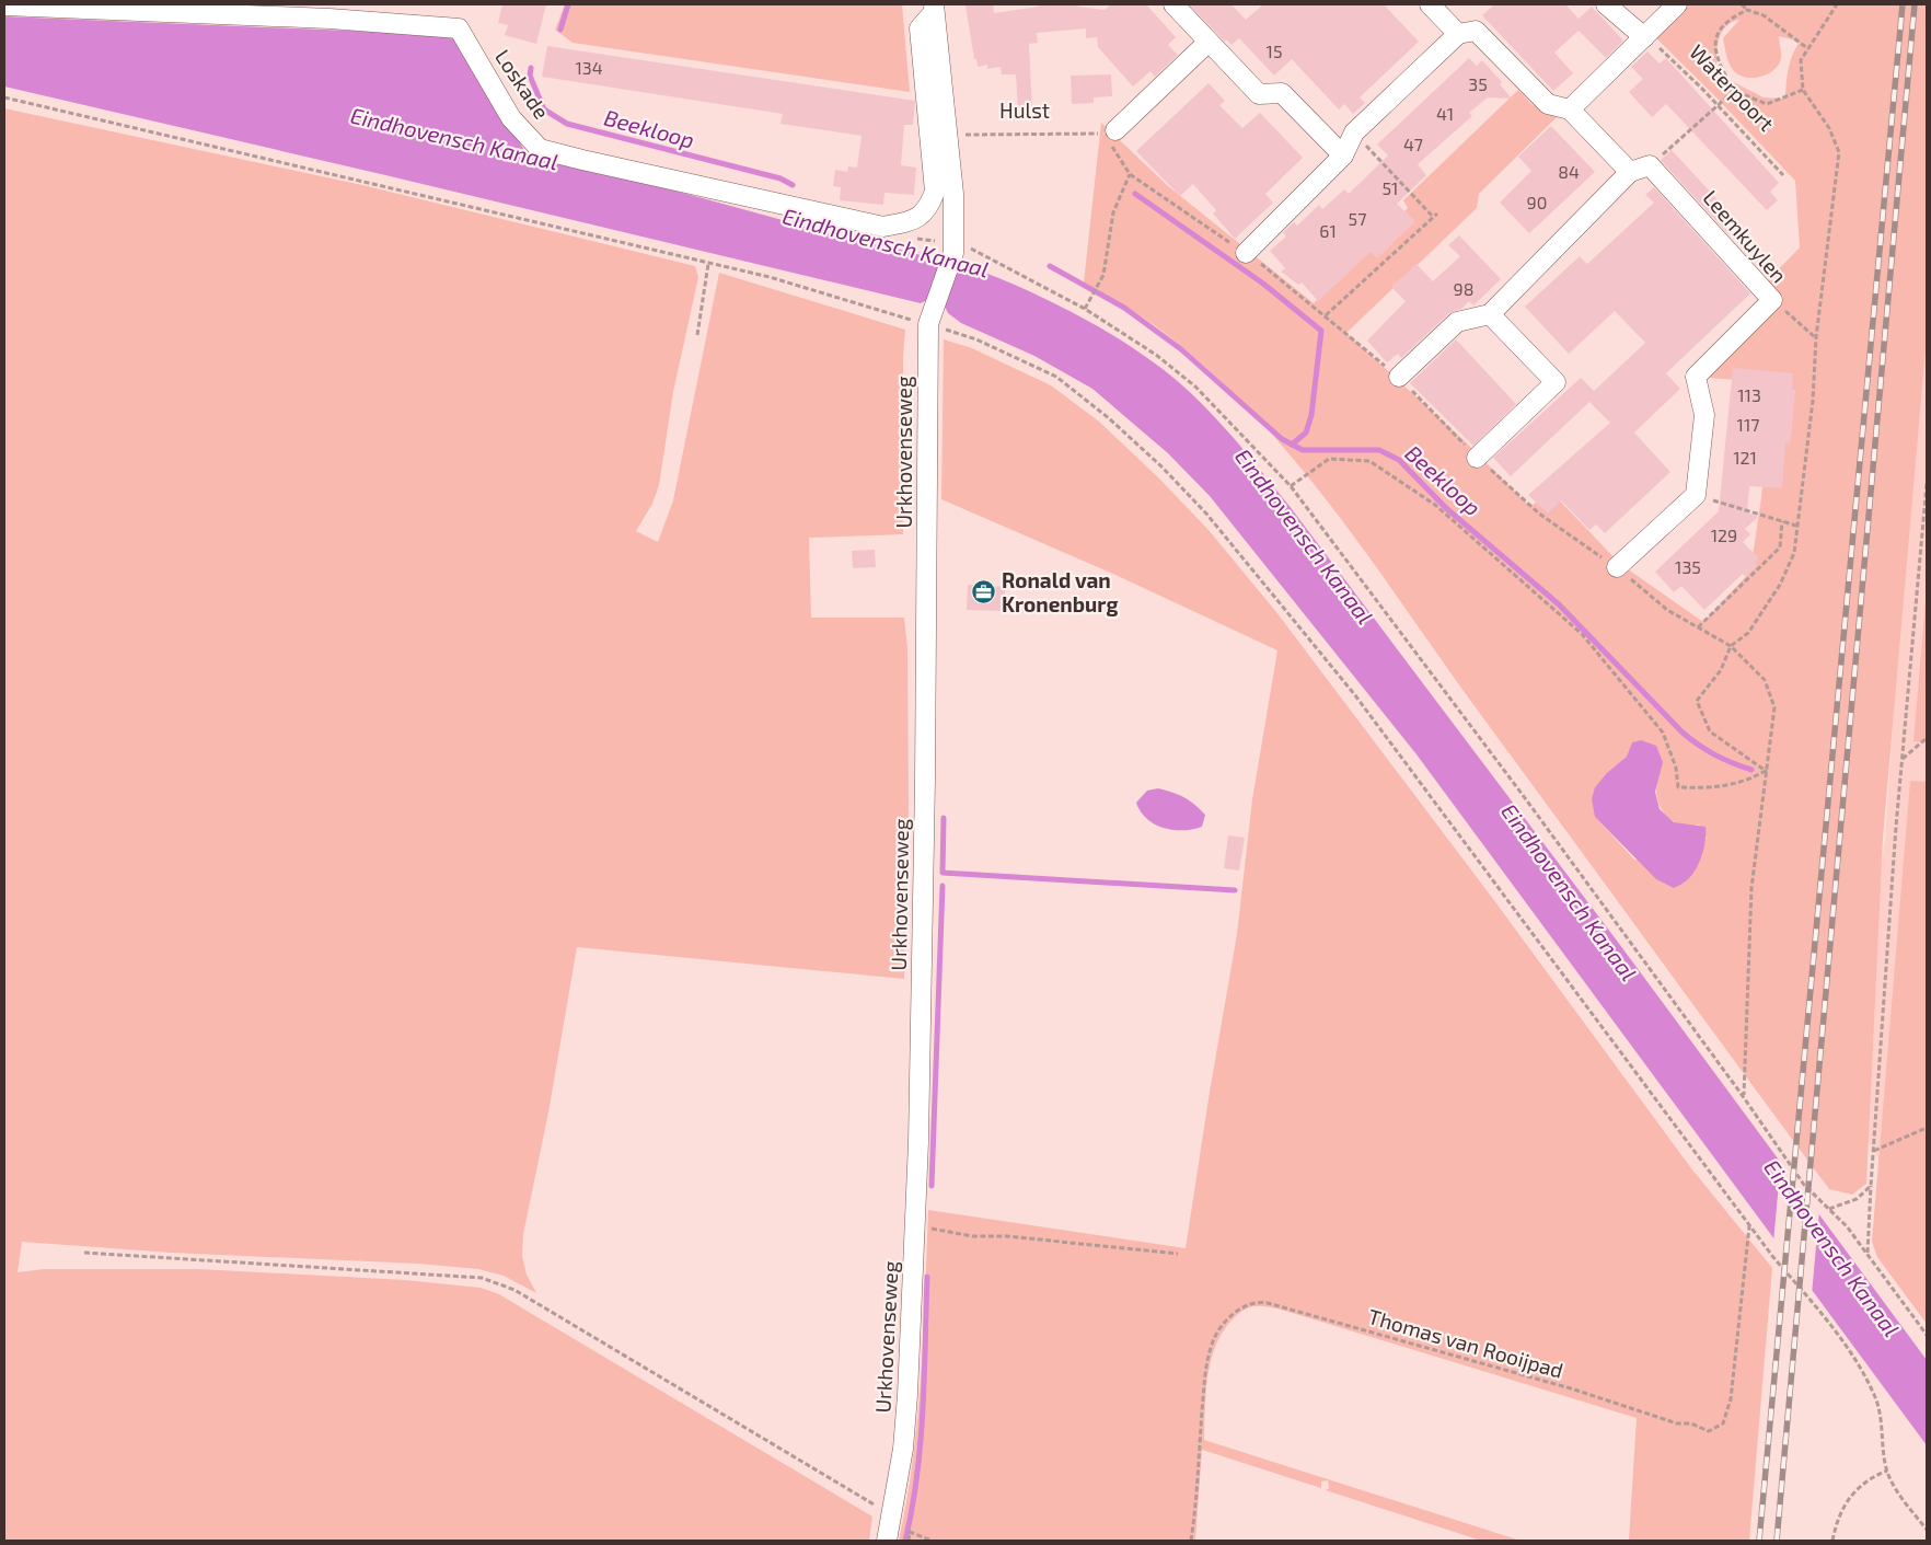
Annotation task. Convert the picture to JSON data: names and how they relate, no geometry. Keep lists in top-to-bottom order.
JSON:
{
  "streets": {
    "street": ["Loskade", "Leemkuylen", "Urkhovenseweg"],
    "path": ["Waterpoort", "Hulst", "Thomas van Rooijpad"]
  },
  "water": ["Beekloop", "Eindhovensch Kanaal"],
  "places": {
    "office": ["Ronald van Kronenburg"]
  },
  "house_numbers": [
    "15",
    "134",
    "35",
    "41",
    "47",
    "84",
    "51",
    "90",
    "57",
    "61",
    "98",
    "113",
    "117",
    "121",
    "129",
    "135"
  ]
}
